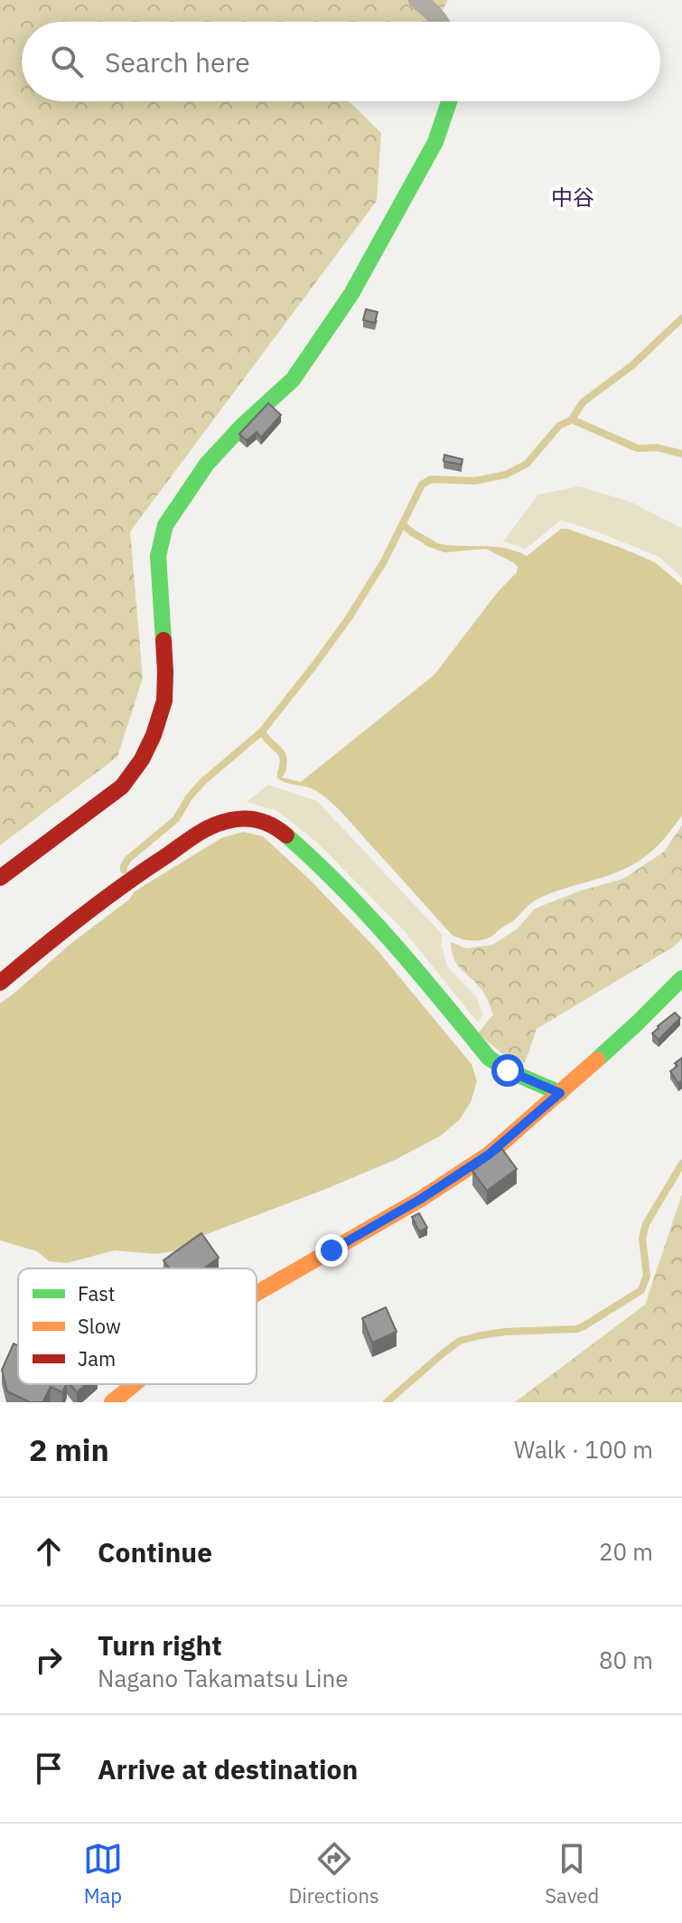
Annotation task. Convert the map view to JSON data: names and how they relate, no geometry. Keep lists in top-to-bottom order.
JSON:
{
  "districts": ["中谷"],
  "legend": ["Fast", "Slow", "Jam"],
  "page": {
    "search": "Search here",
    "heading": ["2 min", "Walk · 100 m"],
    "list": [
      ["Continue", "20 m"],
      ["Turn right", "Nagano Takamatsu Line", "80 m"],
      "Arrive at destination"
    ],
    "nav": ["Map", "Directions", "Saved"]
  }
}
